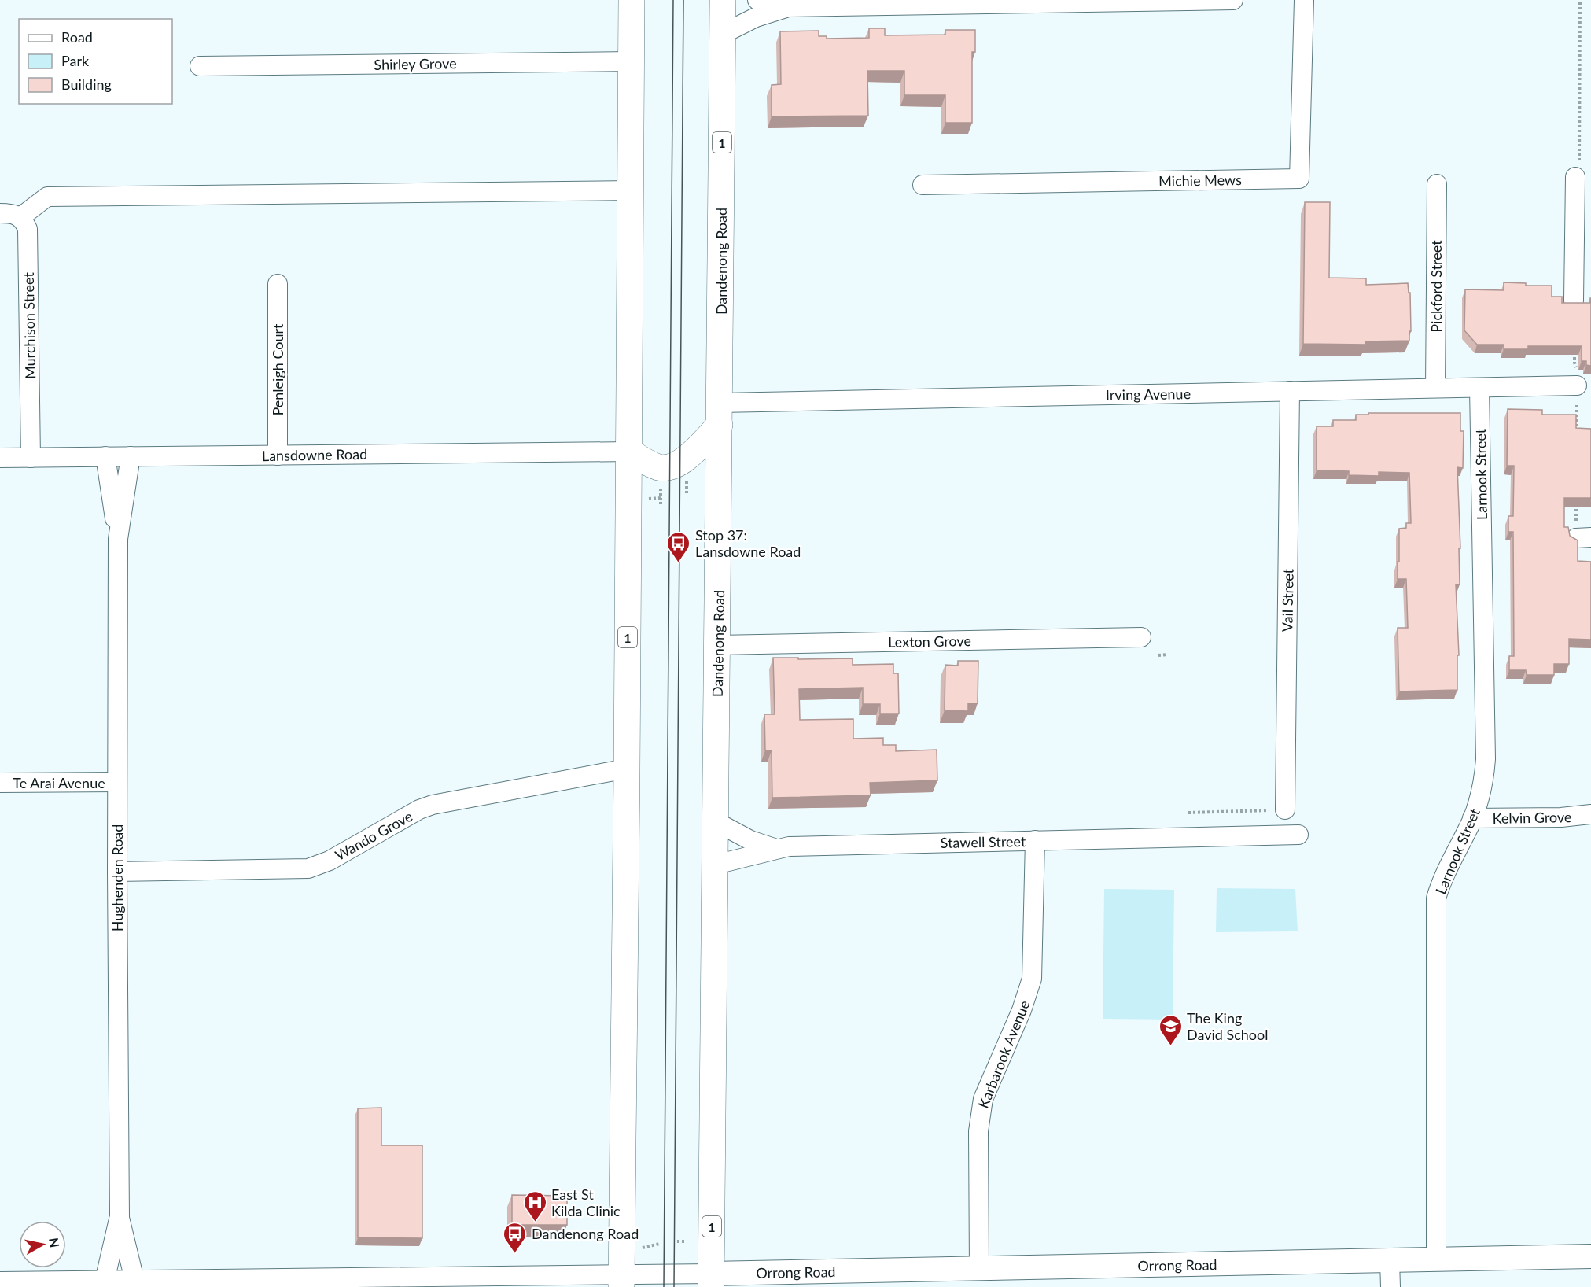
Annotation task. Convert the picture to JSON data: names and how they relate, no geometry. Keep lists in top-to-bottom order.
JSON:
{
  "streets": {
    "highway": ["1", "Dandenong Road"],
    "main road": ["Orrong Road"],
    "street": [
      "Shirley Grove",
      "Michie Mews",
      "Pickford Street",
      "Murchison Street",
      "Penleigh Court",
      "Irving Avenue",
      "Lansdowne Road",
      "Larnook Street",
      "Vail Street",
      "Lexton Grove",
      "Te Arai Avenue",
      "Kelvin Grove",
      "Wando Grove",
      "Stawell Street",
      "Hughenden Road",
      "Karbarook Avenue"
    ]
  },
  "crossings": [
    ["Shirley Grove", "1"],
    ["1", "Lansdowne Road"],
    ["1", "Wando Grove"],
    ["1", "Orrong Road"],
    ["Dandenong Road", "Irving Avenue"],
    ["Dandenong Road", "Lexton Grove"],
    ["Dandenong Road", "Stawell Street"],
    ["Dandenong Road", "Orrong Road"],
    ["Pickford Street", "Irving Avenue"],
    ["Murchison Street", "Lansdowne Road"],
    ["Penleigh Court", "Lansdowne Road"],
    ["Irving Avenue", "Larnook Street"],
    ["Irving Avenue", "Vail Street"],
    ["Lansdowne Road", "Hughenden Road"],
    ["Larnook Street", "Kelvin Grove"],
    ["Larnook Street", "Orrong Road"],
    ["Te Arai Avenue", "Hughenden Road"],
    ["Wando Grove", "Hughenden Road"],
    ["Stawell Street", "Karbarook Avenue"],
    ["Hughenden Road", "Orrong Road"],
    ["Karbarook Avenue", "Orrong Road"]
  ],
  "places": {
    "bus stop": ["Stop 37: Lansdowne Road", "Dandenong Road"],
    "school or university": ["The King David School"],
    "hospital": ["East St Kilda Clinic"]
  },
  "legend": ["Road", "Park", "Building"],
  "north": "right"
}
